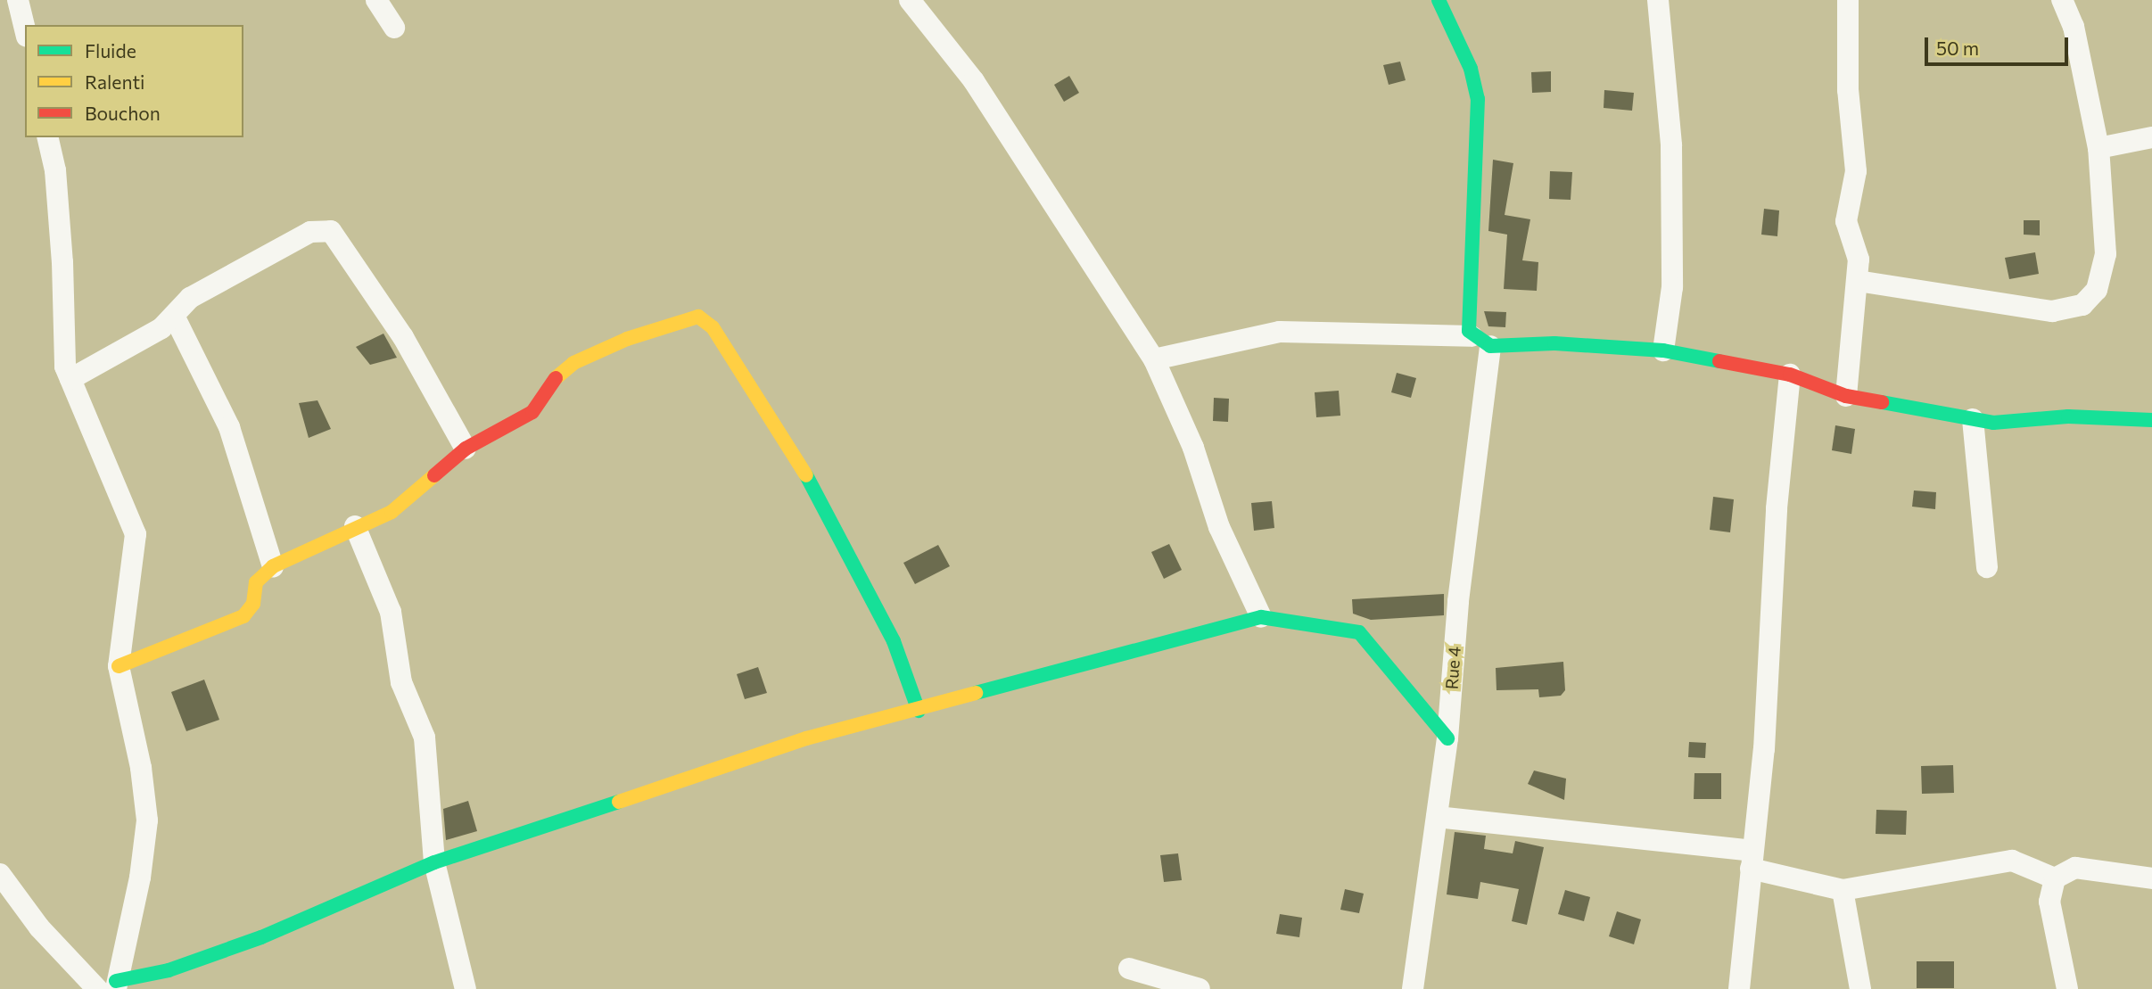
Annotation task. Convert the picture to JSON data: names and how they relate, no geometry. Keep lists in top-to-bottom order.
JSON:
{
  "streets": {
    "street": ["Rue 4"]
  },
  "legend": ["Fluide", "Ralenti", "Bouchon"],
  "scale_bar": "50 m"
}
